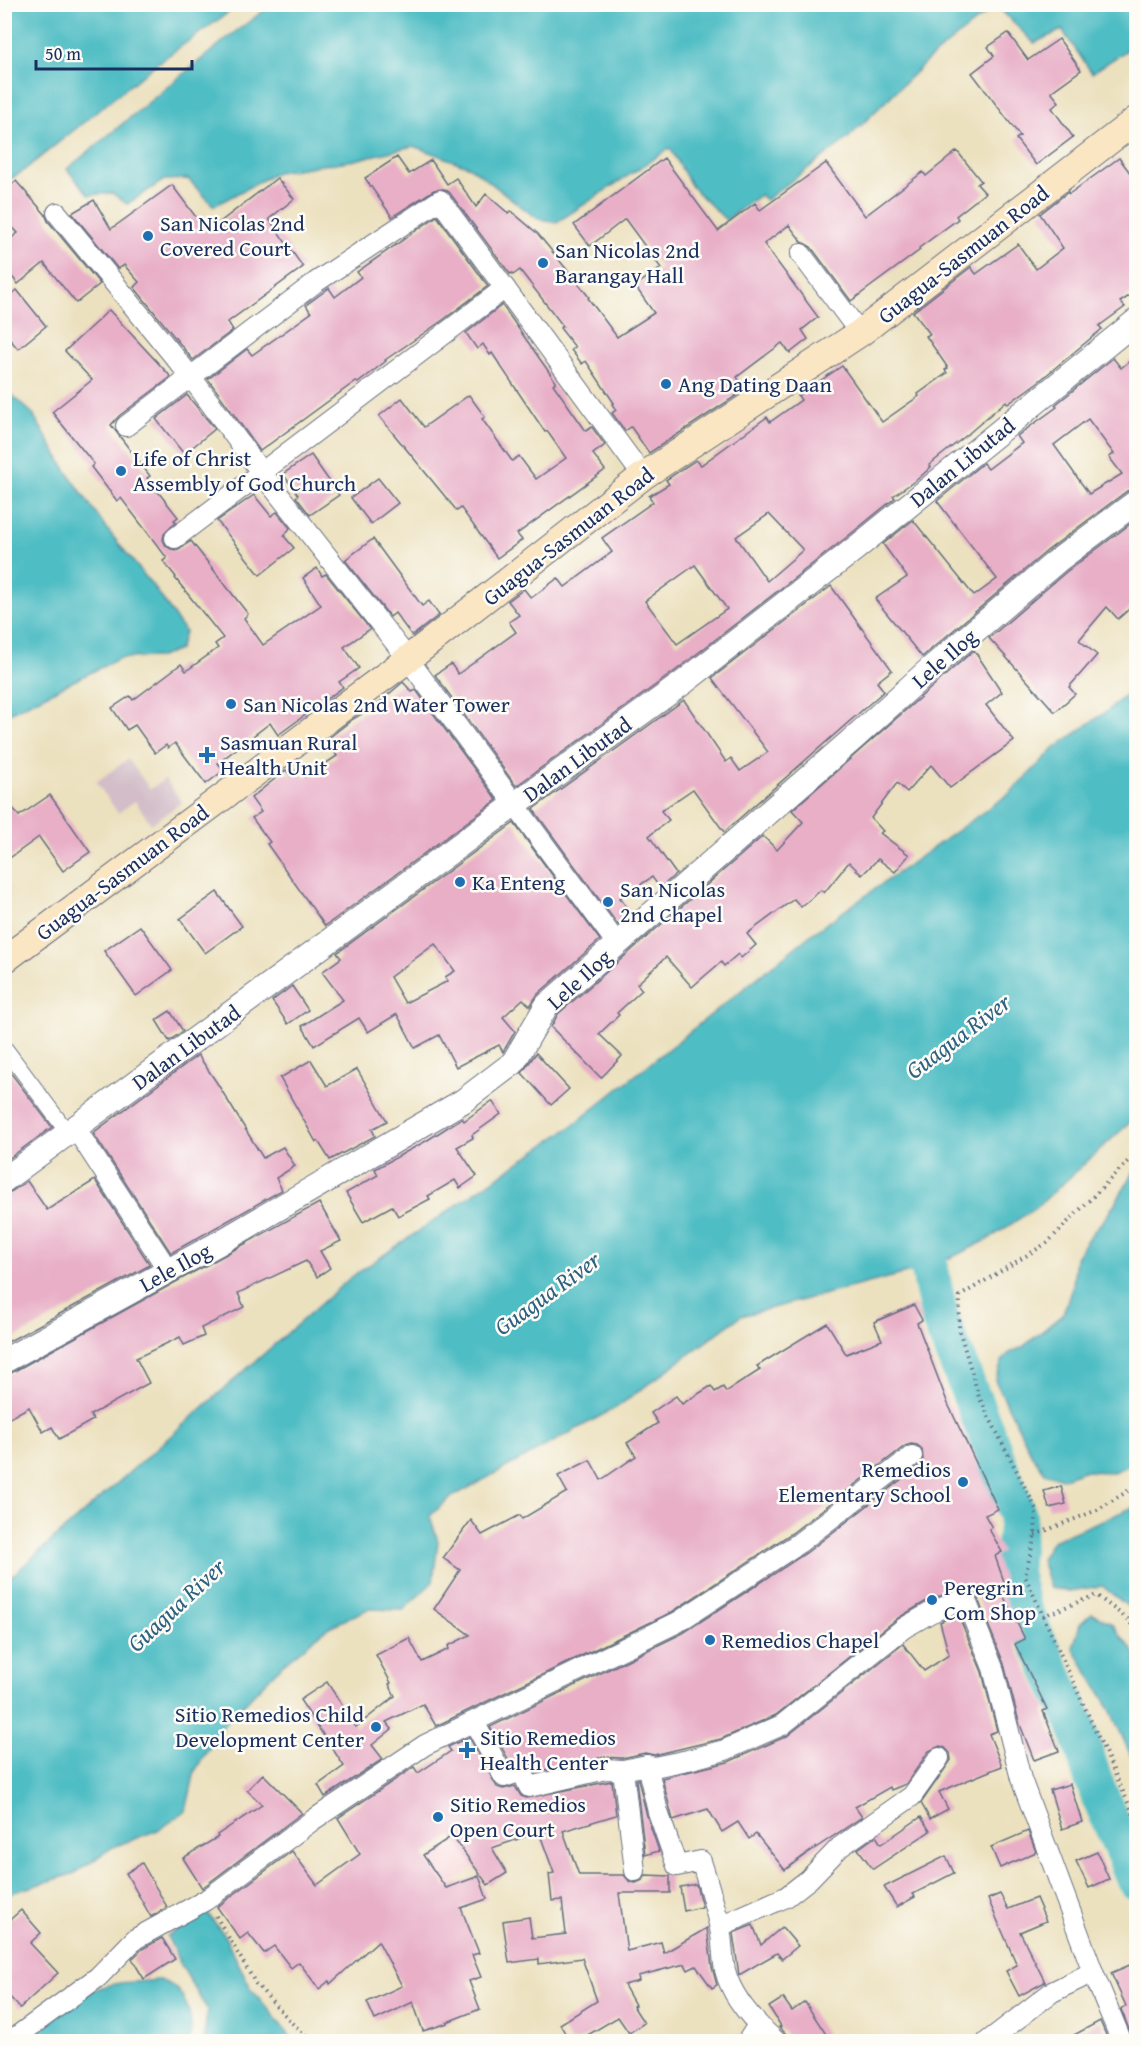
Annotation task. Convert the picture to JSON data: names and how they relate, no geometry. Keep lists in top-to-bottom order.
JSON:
{
  "streets": {
    "main road": ["Guagua-Sasmuan Road"],
    "street": ["Dalan Libutad", "Lele Ilog"]
  },
  "water": ["Guagua River"],
  "places": {
    "other": [
      "San Nicolas 2nd Covered Court",
      "San Nicolas 2nd Barangay Hall",
      "Ang Dating Daan",
      "Life of Christ Assembly of God Church",
      "San Nicolas 2nd Water Tower",
      "Ka Enteng",
      "San Nicolas 2nd Chapel",
      "Remedios Elementary School",
      "Peregrin Com Shop",
      "Remedios Chapel",
      "Sitio Remedios Child Development Center",
      "Sitio Remedios Open Court"
    ],
    "health": ["Sasmuan Rural Health Unit", "Sitio Remedios Health Center"]
  },
  "scale_bar": "50 m"
}
